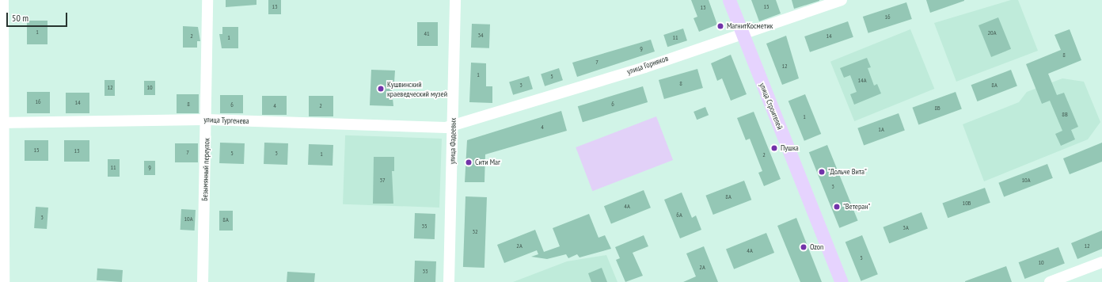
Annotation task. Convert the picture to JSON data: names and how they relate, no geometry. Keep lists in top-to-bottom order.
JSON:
{
  "streets": {
    "main road": ["улица Строителей"],
    "street": [
      "улица Горняков",
      "улица Тургенева",
      "улица Фадеевых",
      "Безымянный переулок"
    ]
  },
  "crossings": [
    ["улица Горняков", "улица Строителей"],
    ["улица Горняков", "улица Тургенева"],
    ["улица Горняков", "улица Фадеевых"],
    ["улица Тургенева", "улица Фадеевых"],
    ["улица Тургенева", "Безымянный переулок"]
  ],
  "places": [
    "МагнитКосметик",
    "Кушвинский краеведческий музей",
    "Пушка",
    "Сити Маг",
    "\"Дольче Вита\"",
    "\"Ветеран\"",
    "Ozon"
  ],
  "house_numbers": [
    "13",
    "15",
    "13",
    "16",
    "1",
    "20А",
    "41",
    "34",
    "2",
    "14",
    "1",
    "11",
    "9",
    "8",
    "7",
    "12",
    "1",
    "5",
    "14А",
    "8",
    "3",
    "8А",
    "12",
    "10",
    "16",
    "14",
    "8",
    "6",
    "6",
    "4",
    "2",
    "8Б",
    "8В",
    "1",
    "4",
    "1А",
    "15",
    "13",
    "7",
    "5",
    "3",
    "1",
    "2",
    "11",
    "9",
    "37",
    "10А",
    "3",
    "8А",
    "10Б",
    "4А",
    "6А",
    "3",
    "10А",
    "8А",
    "35",
    "3А",
    "32",
    "2А",
    "12",
    "4А",
    "5",
    "10",
    "2А",
    "33"
  ],
  "scale_bar": "50 m"
}
